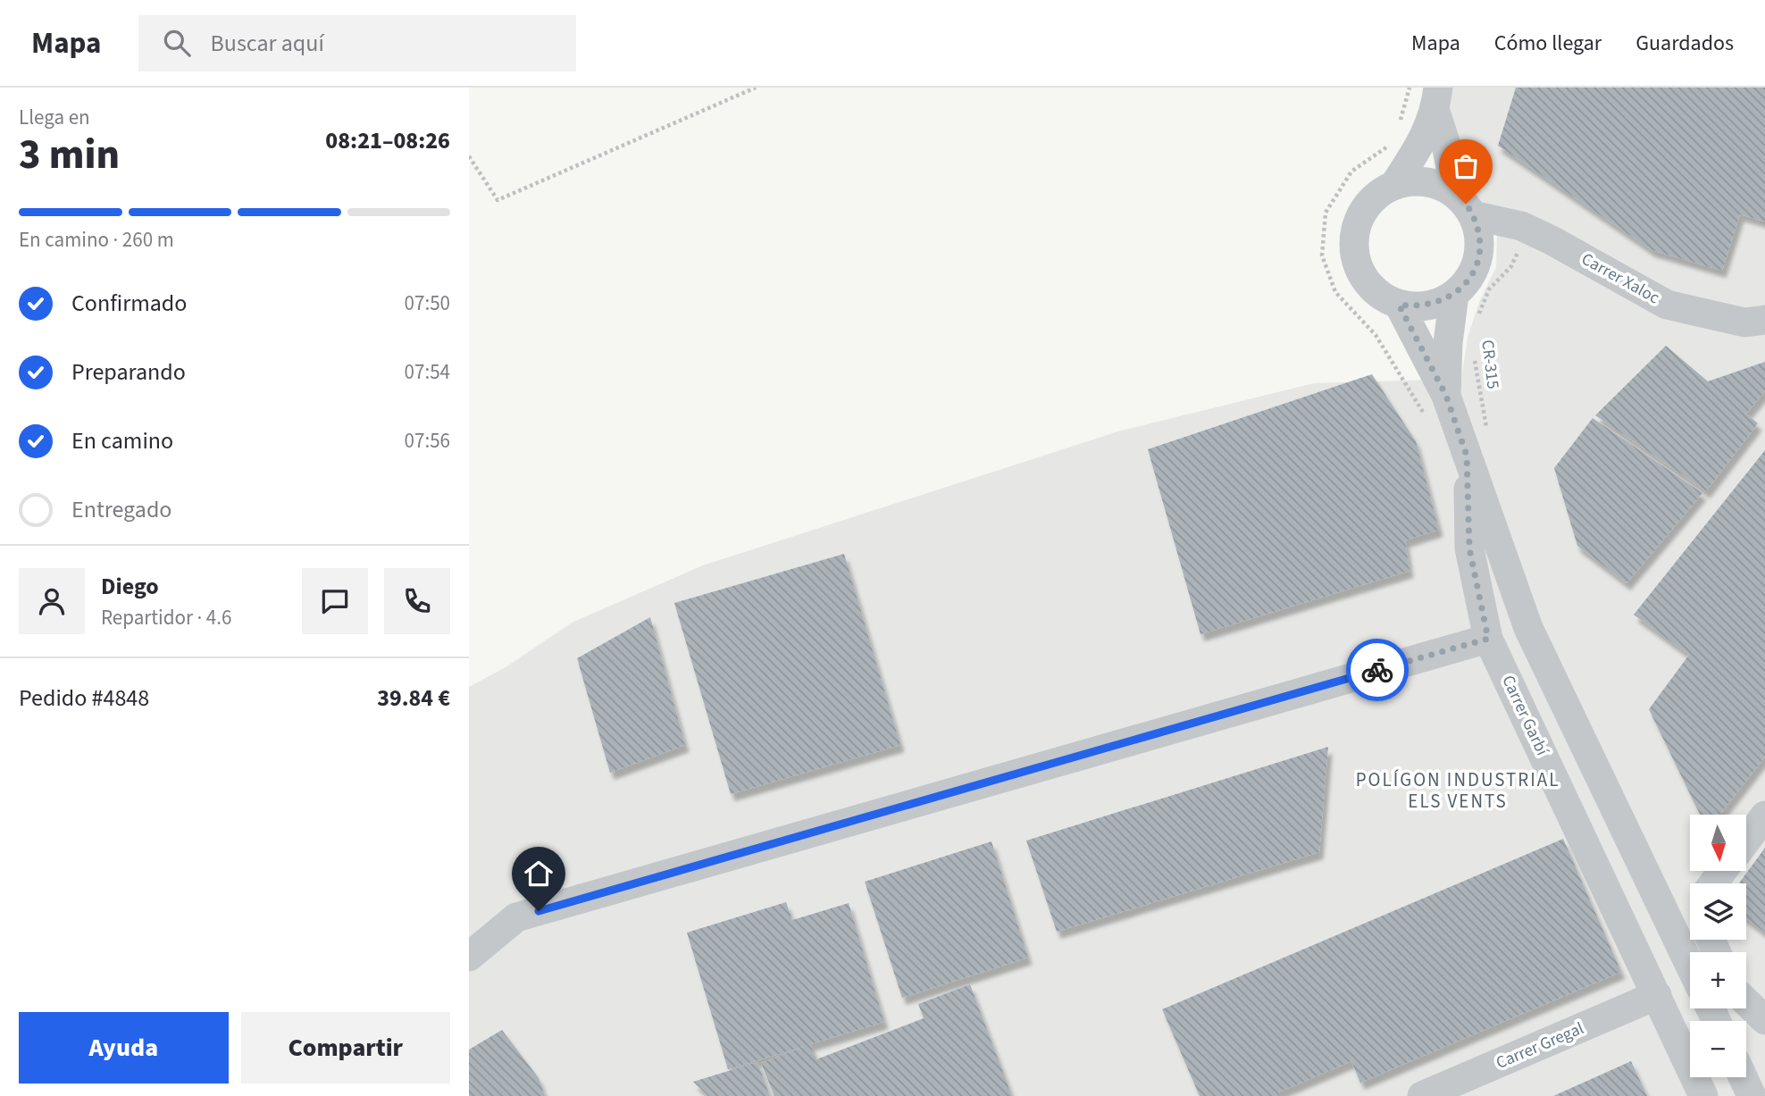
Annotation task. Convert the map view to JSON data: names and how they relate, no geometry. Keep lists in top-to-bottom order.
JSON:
{
  "streets": {
    "street": ["Carrer Xaloc", "Carrer Garbí", "Carrer Gregal"],
    "path": ["CR-315"]
  },
  "crossings": [
    ["CR-315", "Carrer Garbí"],
    ["Carrer Garbí", "Carrer Gregal"]
  ],
  "districts": ["POLÍGON INDUSTRIAL ELS VENTS"],
  "north": "bottom",
  "page": {
    "header": "Mapa",
    "search": "Buscar aquí",
    "nav": ["Mapa", "Cómo llegar", "Guardados"],
    "heading": ["3 min", "Llega en", "08:21–08:26"],
    "panel": [
      "Diego",
      "Repartidor · 4.6",
      "Pedido #4848",
      "39.84 €"
    ],
    "bar": "En camino · 260 m",
    "list": [
      ["Confirmado", "07:50"],
      ["Preparando", "07:54"],
      ["En camino", "07:56"],
      "Entregado"
    ],
    "map_buttons": ["+", "−"],
    "buttons": ["Ayuda", "Compartir"]
  }
}
